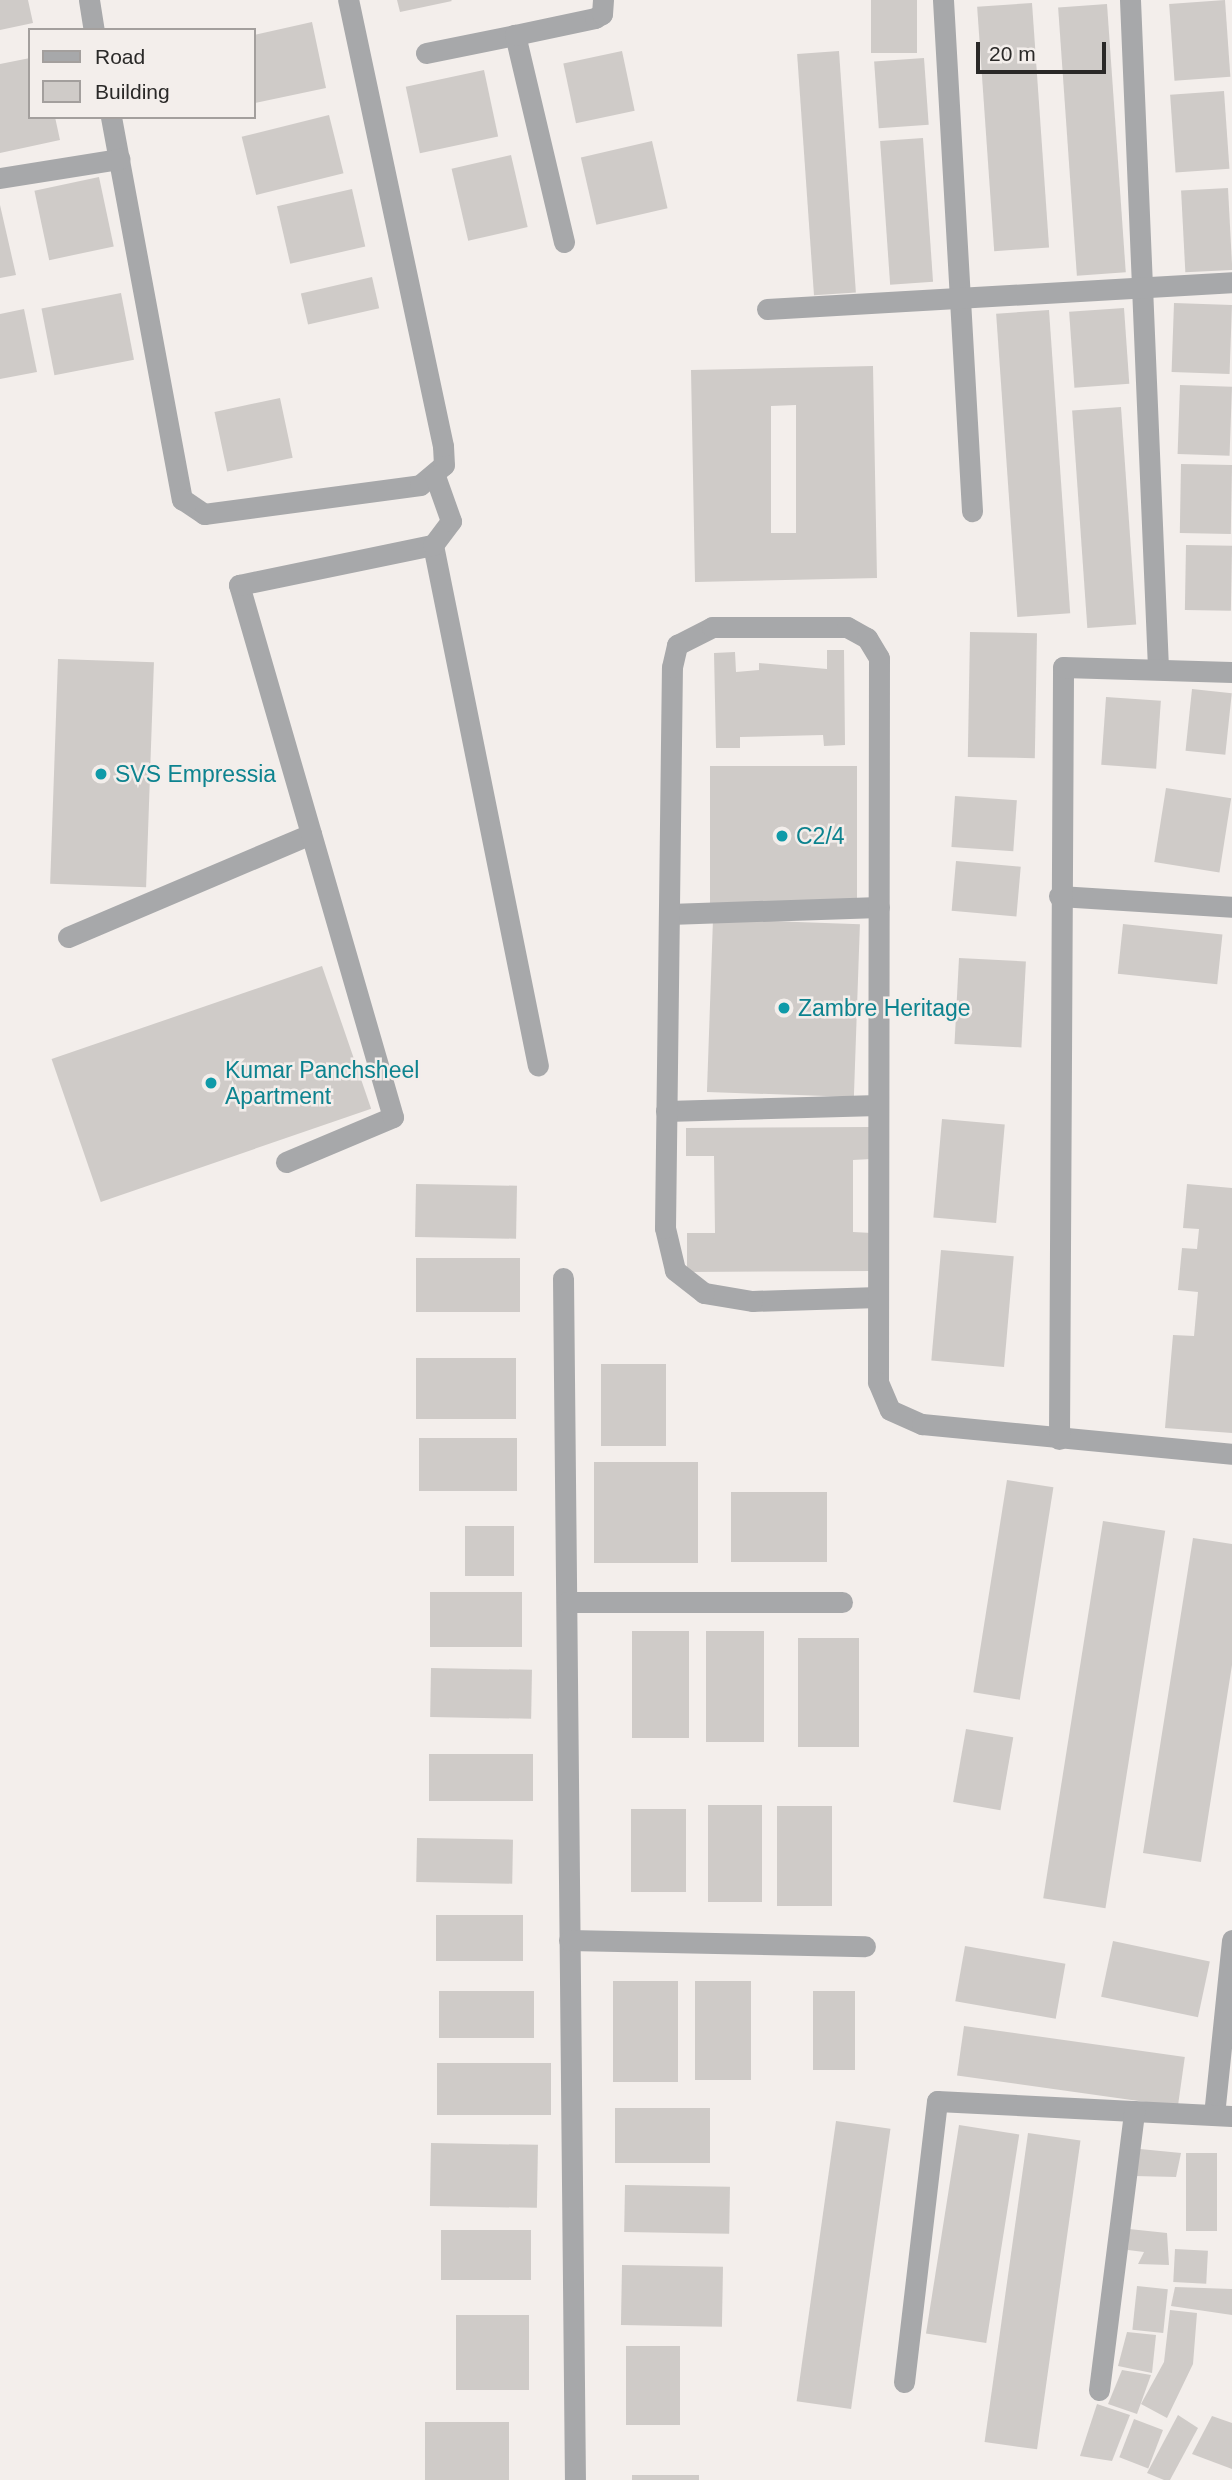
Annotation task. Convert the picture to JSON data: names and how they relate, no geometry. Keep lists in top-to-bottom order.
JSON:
{
  "places": [
    "SVS Empressia",
    "C2/4",
    "Zambre Heritage",
    "Kumar Panchsheel Apartment"
  ],
  "legend": ["Road", "Building"],
  "scale_bar": "20 m"
}
